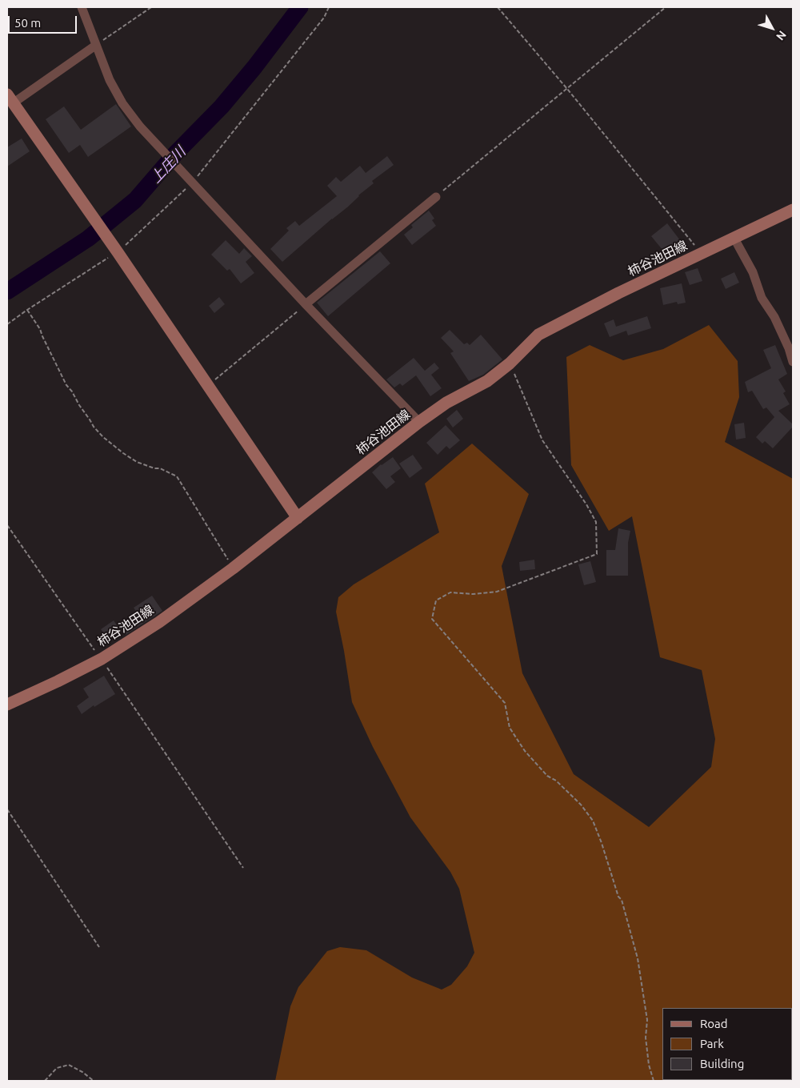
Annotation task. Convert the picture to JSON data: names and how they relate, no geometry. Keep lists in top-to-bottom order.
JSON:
{
  "streets": {
    "main road": ["柿谷池田線"]
  },
  "water": ["上庄川"],
  "legend": ["Road", "Park", "Building"],
  "scale_bar": "50 m",
  "north": "bottom right"
}
